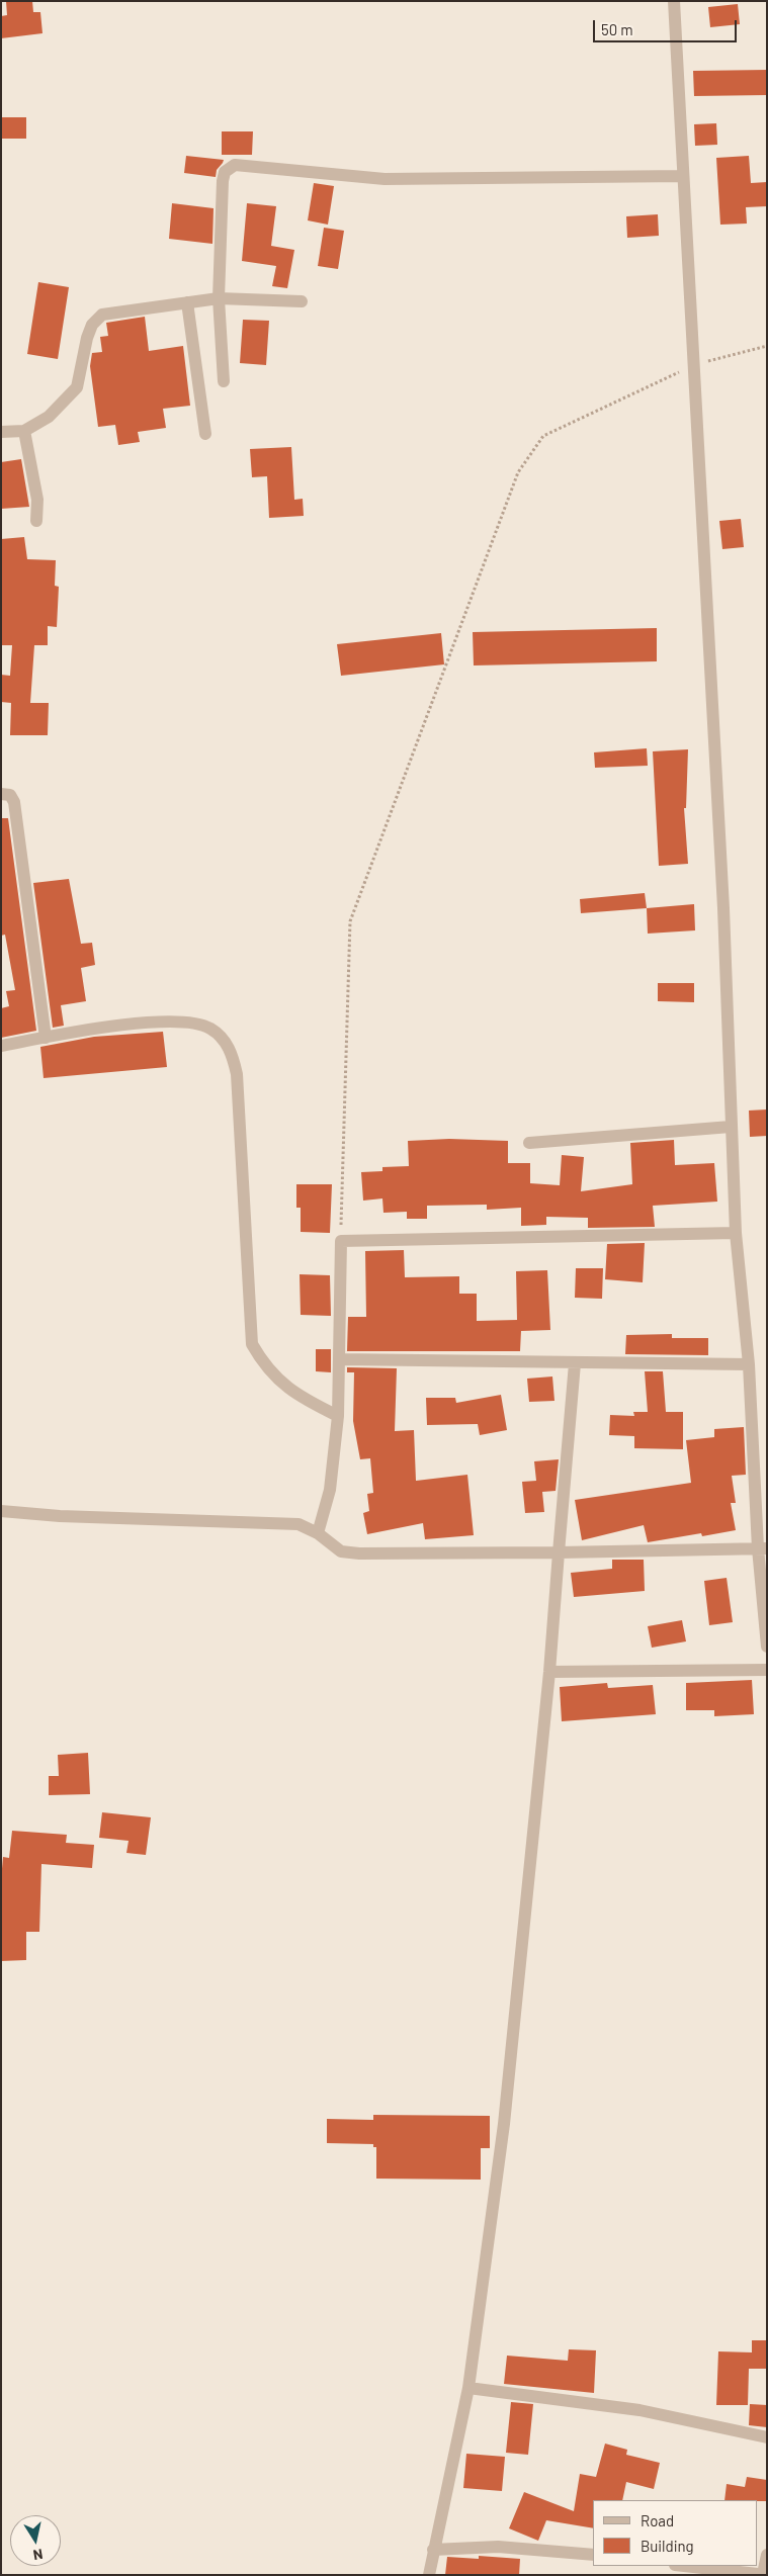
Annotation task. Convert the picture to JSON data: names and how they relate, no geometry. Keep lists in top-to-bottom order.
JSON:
{
  "legend": ["Road", "Building"],
  "scale_bar": "50 m",
  "north": "bottom"
}
